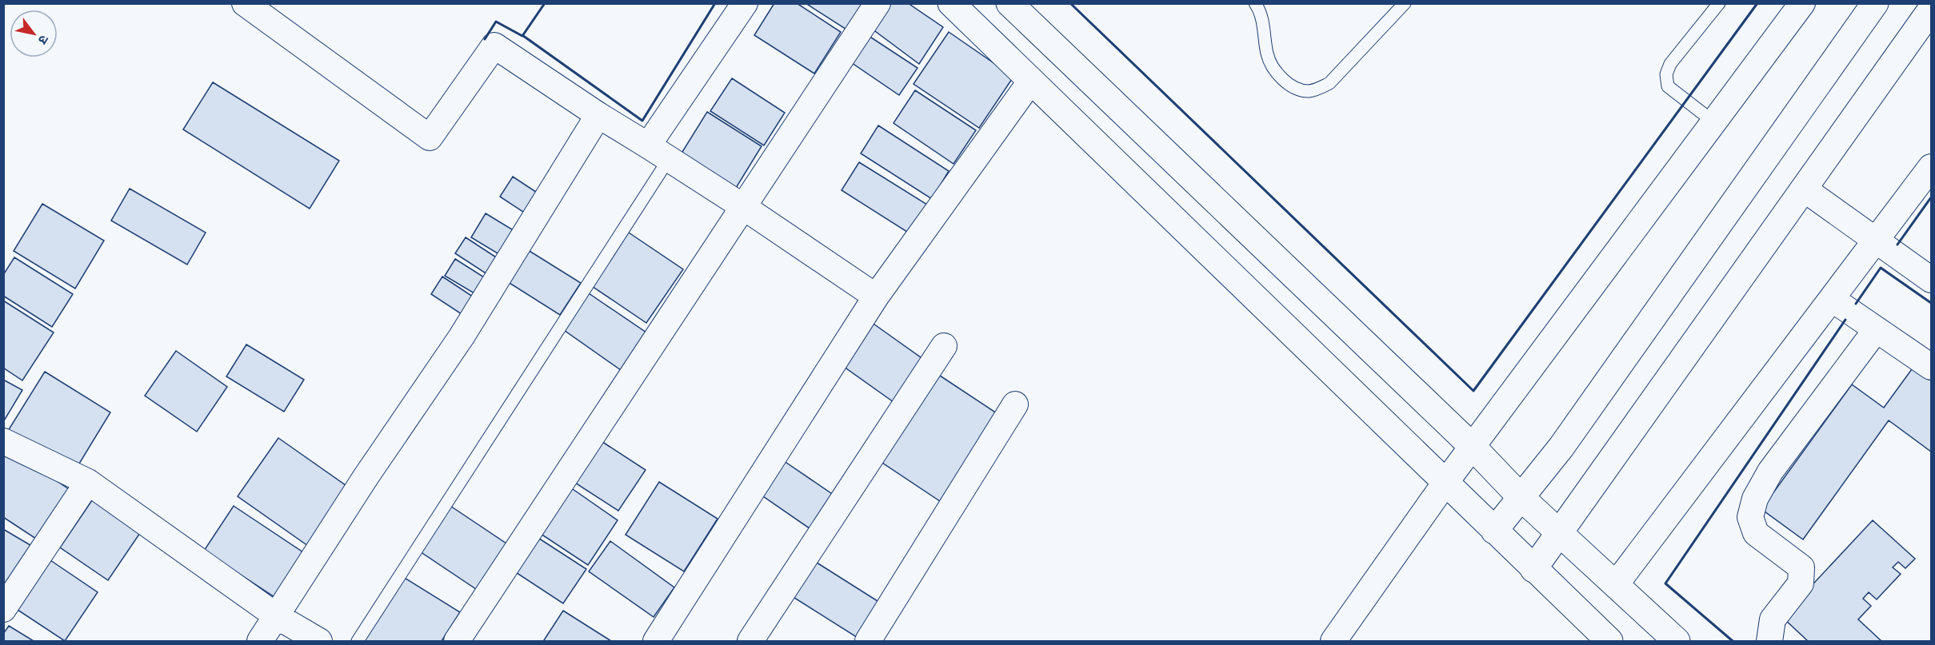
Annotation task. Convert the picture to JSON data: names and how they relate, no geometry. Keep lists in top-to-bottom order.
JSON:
{
  "north": "bottom right"
}
